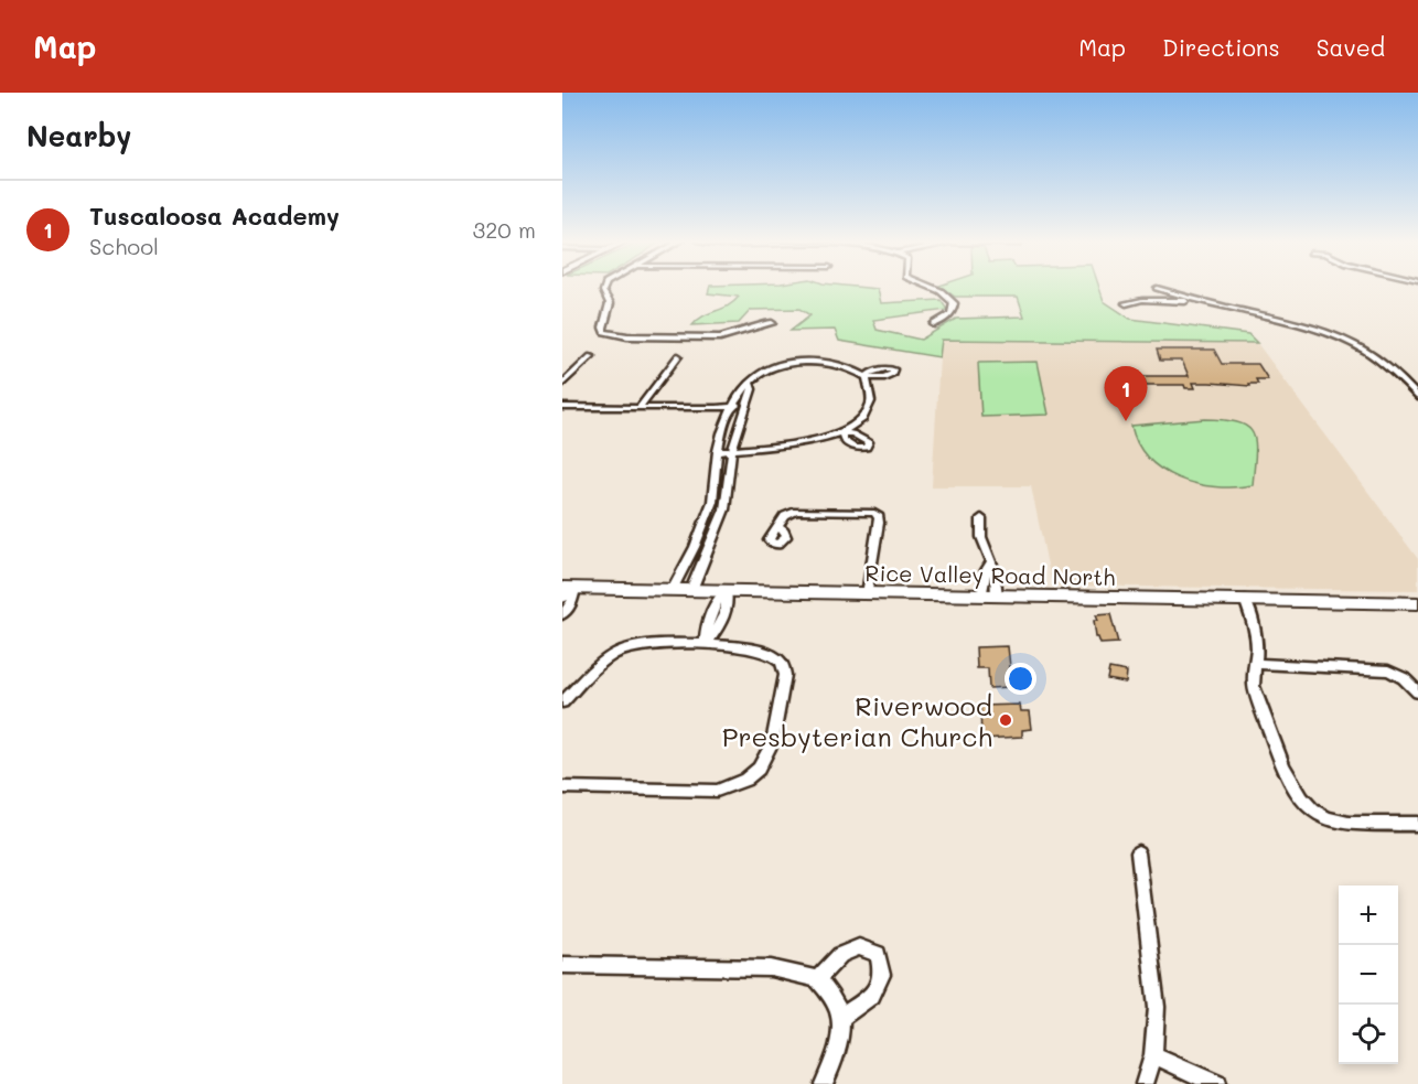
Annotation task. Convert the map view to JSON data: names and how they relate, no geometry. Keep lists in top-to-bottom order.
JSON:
{
  "streets": {
    "street": ["Rice Valley Road North"]
  },
  "places": ["Riverwood Presbyterian Church"],
  "page": {
    "header": "Map",
    "nav": ["Map", "Directions", "Saved"],
    "heading": "Nearby",
    "list": [
      {
        "mark": "1",
        "name": "Tuscaloosa Academy",
        "note": "School",
        "value": "320 m"
      }
    ],
    "pins": "1",
    "map_buttons": ["+", "−"]
  }
}
